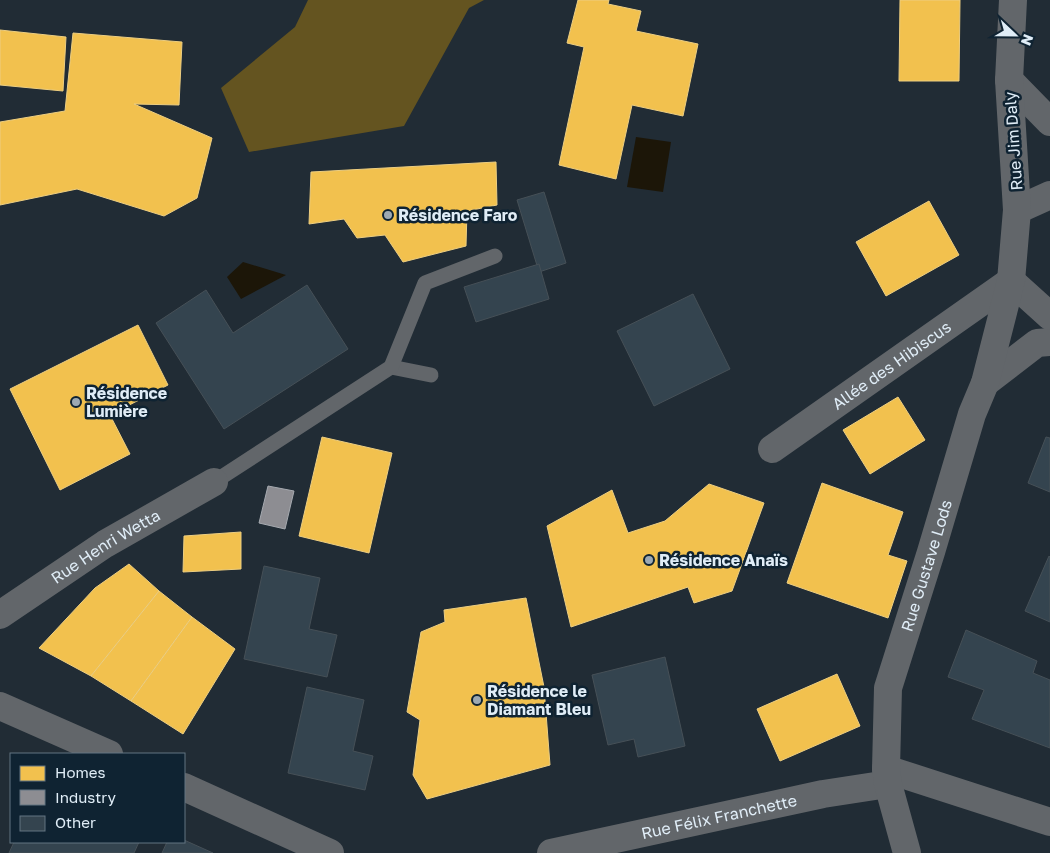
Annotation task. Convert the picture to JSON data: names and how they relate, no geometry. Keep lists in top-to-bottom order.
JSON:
{
  "streets": {
    "street": [
      "Rue Jim Daly",
      "Allée des Hibiscus",
      "Rue Henri Wetta",
      "Rue Gustave Lods",
      "Rue Félix Franchette"
    ]
  },
  "crossings": [
    ["Rue Jim Daly", "Allée des Hibiscus"],
    ["Rue Jim Daly", "Rue Gustave Lods"],
    ["Allée des Hibiscus", "Rue Gustave Lods"],
    ["Rue Gustave Lods", "Rue Félix Franchette"]
  ],
  "places": [
    "Résidence Faro",
    "Résidence Lumière",
    "Résidence Anaïs",
    "Résidence le Diamant Bleu"
  ],
  "legend": ["Homes", "Industry", "Other"],
  "north": "right"
}
